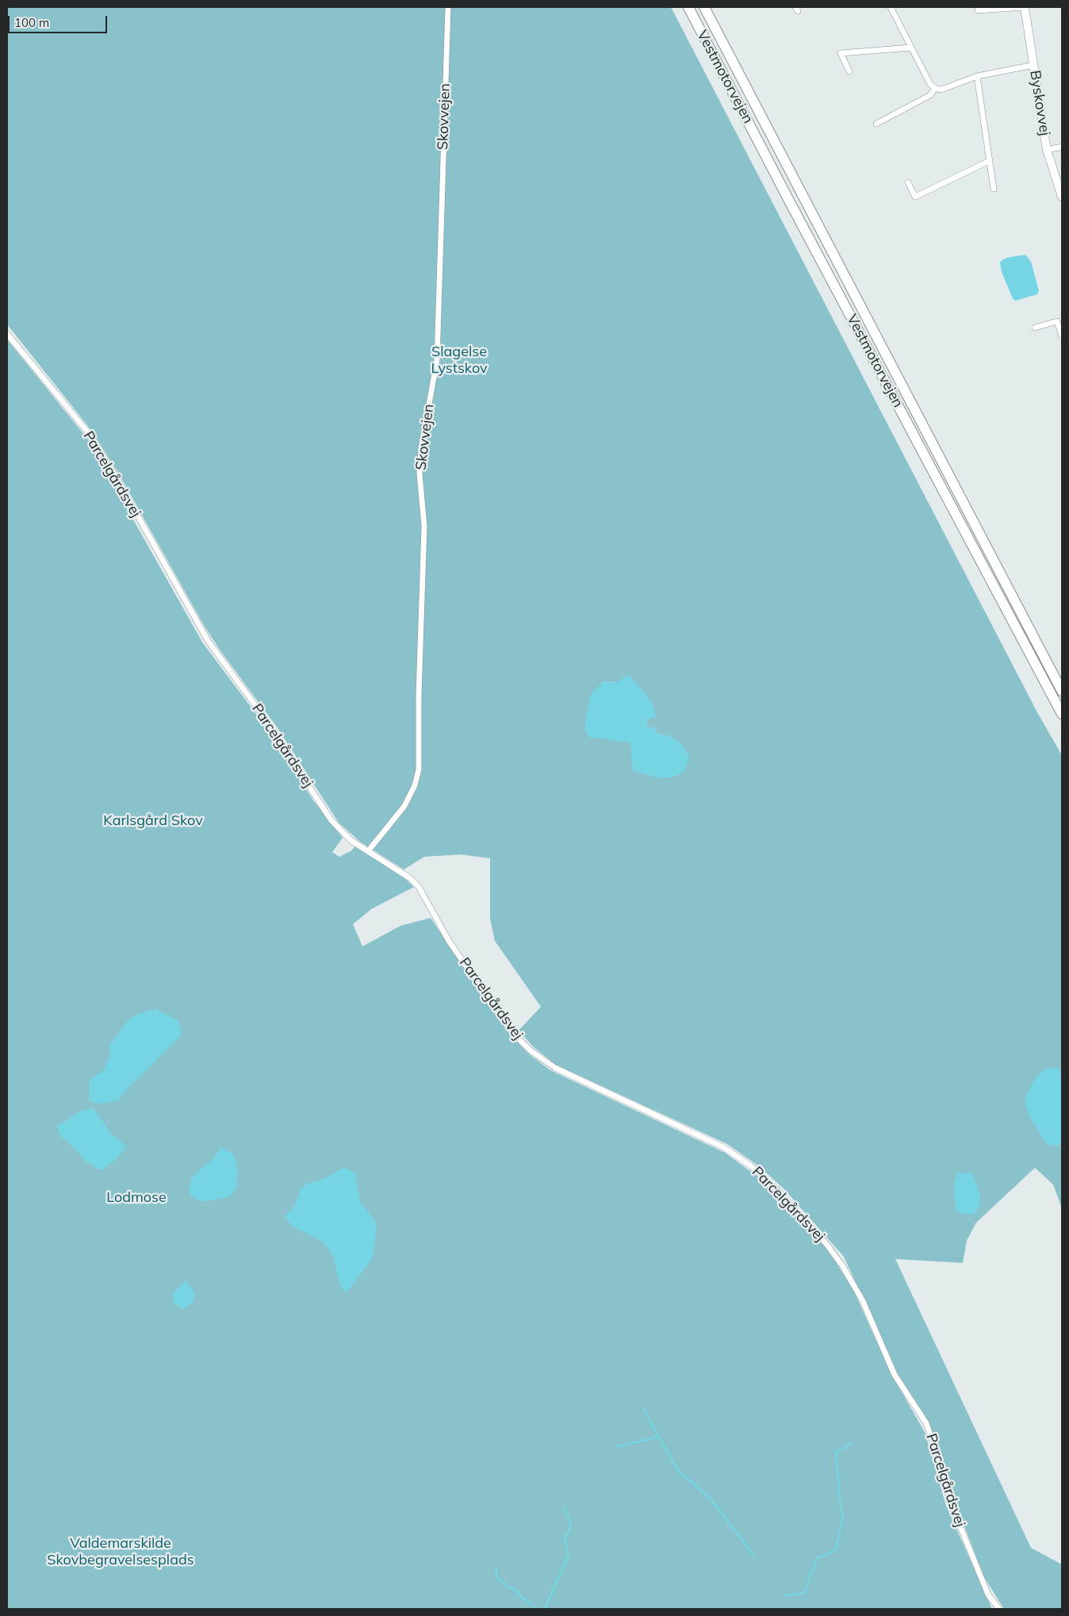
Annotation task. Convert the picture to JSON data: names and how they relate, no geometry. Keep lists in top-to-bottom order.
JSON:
{
  "streets": {
    "highway": ["Vestmotorvejen"],
    "main road": ["Byskovvej"],
    "street": ["Skovvejen", "Parcelgårdsvej"]
  },
  "crossings": [
    ["Skovvejen", "Parcelgårdsvej"]
  ],
  "parks": [
    "Slagelse Lystskov",
    "Karlsgård Skov",
    "Lodmose",
    "Valdemarskilde Skovbegravelsesplads"
  ],
  "scale_bar": "100 m"
}
